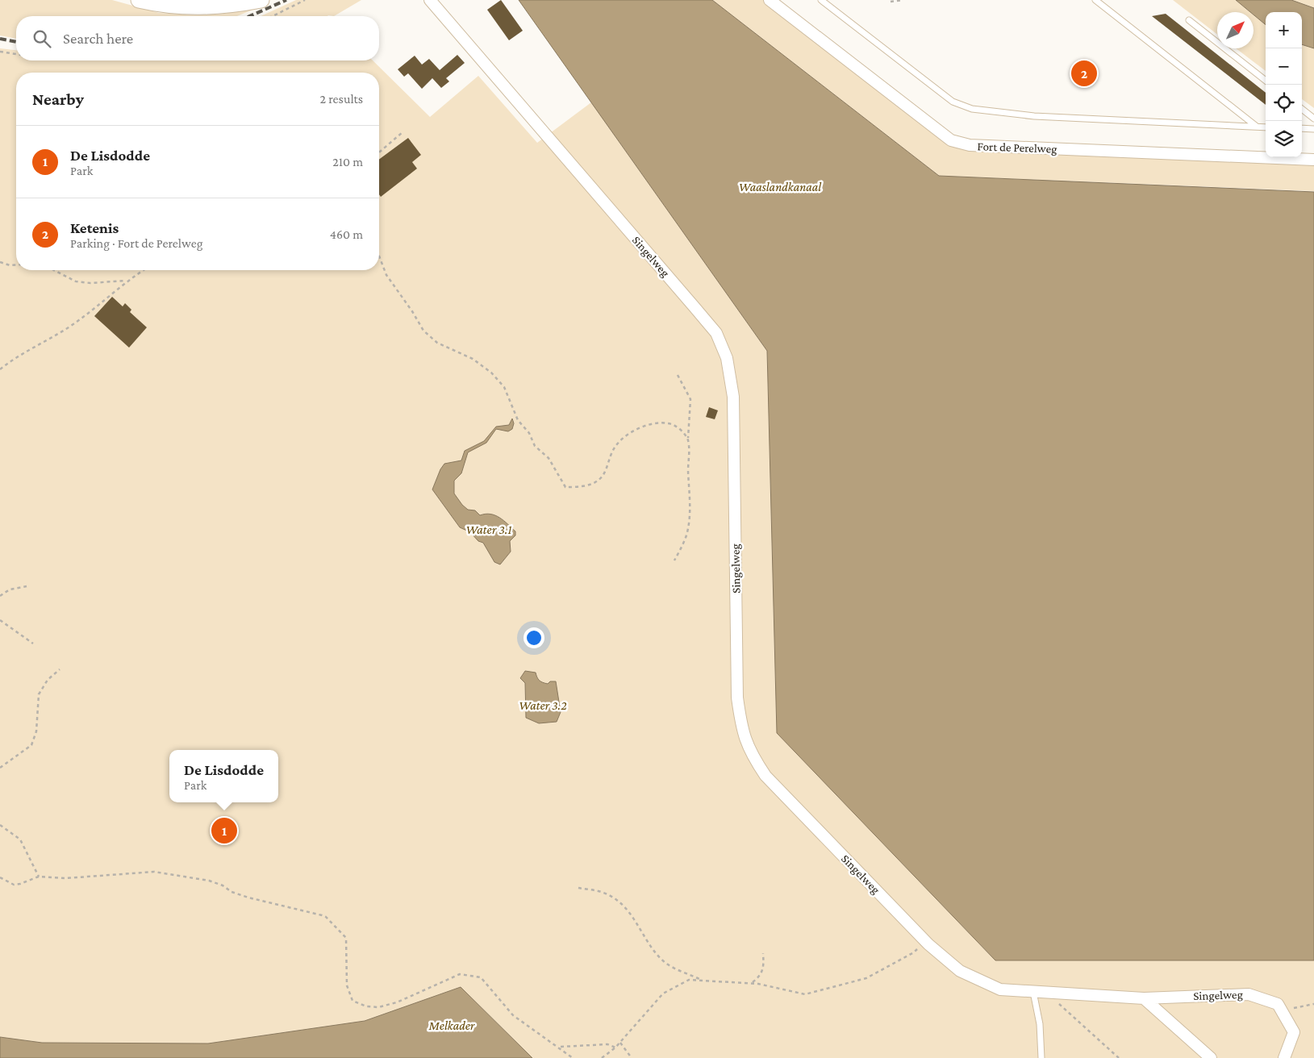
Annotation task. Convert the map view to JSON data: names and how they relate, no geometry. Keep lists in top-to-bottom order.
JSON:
{
  "streets": {
    "street": ["Fort de Perelweg", "Singelweg"]
  },
  "water": [
    "Waaslandkanaal",
    "Water 3.1",
    "Water 3.2",
    "Melkader"
  ],
  "north": "top right",
  "page": {
    "map_buttons": ["+", "−"],
    "search": "Search here",
    "pins": ["2", "1"],
    "heading": ["Nearby", "2 results"],
    "list": [
      {
        "mark": "1",
        "name": "De Lisdodde",
        "note": "Park",
        "value": "210 m"
      },
      {
        "mark": "2",
        "name": "Ketenis",
        "note": "Parking · Fort de Perelweg",
        "value": "460 m"
      }
    ],
    "popup": ["De Lisdodde", "Park"]
  }
}
